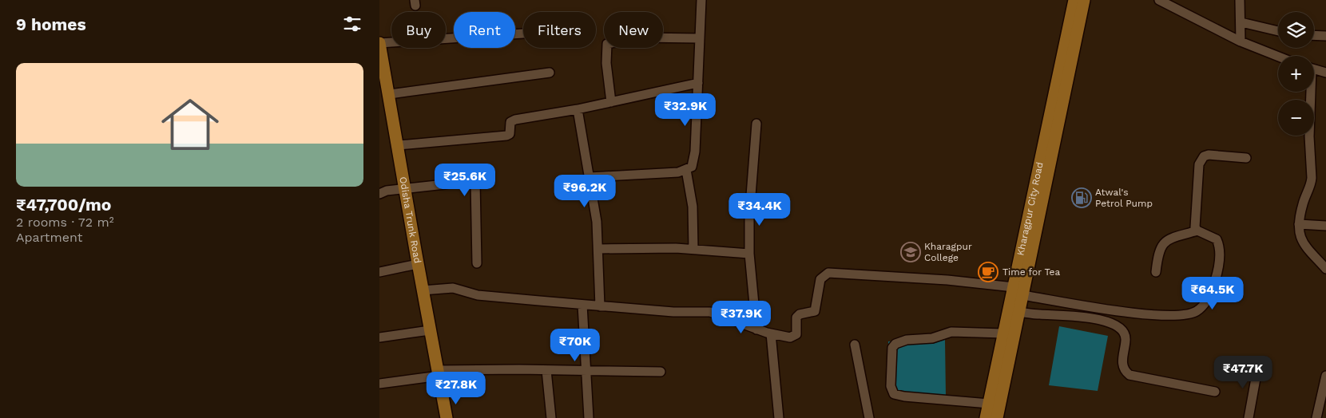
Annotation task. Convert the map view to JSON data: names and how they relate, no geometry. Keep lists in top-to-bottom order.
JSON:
{
  "streets": {
    "main road": ["Kharagpur City Road", "Odisha Trunk Road"]
  },
  "places": {
    "fuel station": ["Atwal's Petrol Pump"],
    "school or university": ["Kharagpur College"],
    "cafe": ["Time for Tea"]
  },
  "page": {
    "heading": "9 homes",
    "map_buttons": ["+", "−"],
    "chip": [
      "Buy",
      "Rent",
      "Filters",
      "New"
    ],
    "list": [
      {
        "name": "₹47,700/mo",
        "note": "2 rooms · 72 m² · Apartment"
      }
    ],
    "price": [
      "₹32.9K",
      "₹25.6K",
      "₹96.2K",
      "₹34.4K",
      "₹64.5K",
      "₹37.9K",
      "₹70K",
      "₹47.7K",
      "₹27.8K"
    ]
  }
}
